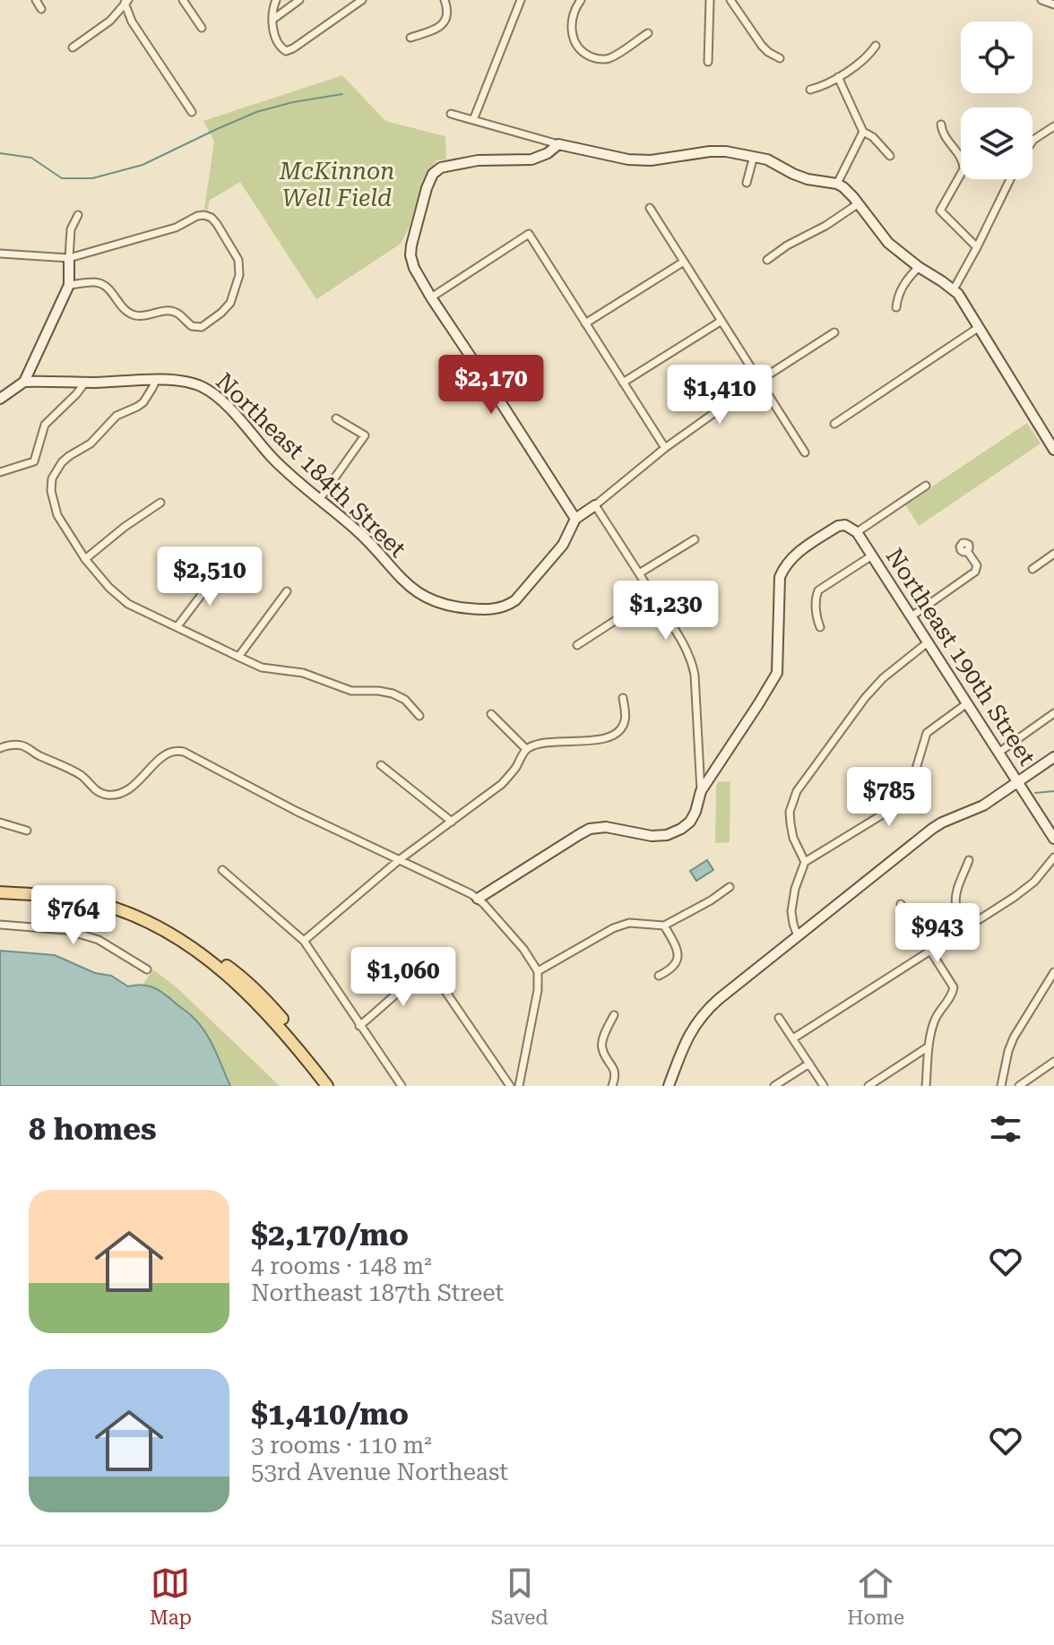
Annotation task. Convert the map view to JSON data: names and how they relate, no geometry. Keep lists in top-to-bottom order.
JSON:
{
  "streets": {
    "street": ["Northeast 184th Street", "Northeast 190th Street"]
  },
  "parks": ["McKinnon Well Field"],
  "page": {
    "price": [
      "$2,170",
      "$1,410",
      "$2,510",
      "$1,230",
      "$785",
      "$764",
      "$943",
      "$1,060"
    ],
    "heading": "8 homes",
    "list": [
      {
        "name": "$2,170/mo",
        "note": "4 rooms · 148 m² · Northeast 187th Street"
      },
      {
        "name": "$1,410/mo",
        "note": "3 rooms · 110 m² · 53rd Avenue Northeast"
      }
    ],
    "tabs": ["Map", "Saved", "Home"]
  }
}
